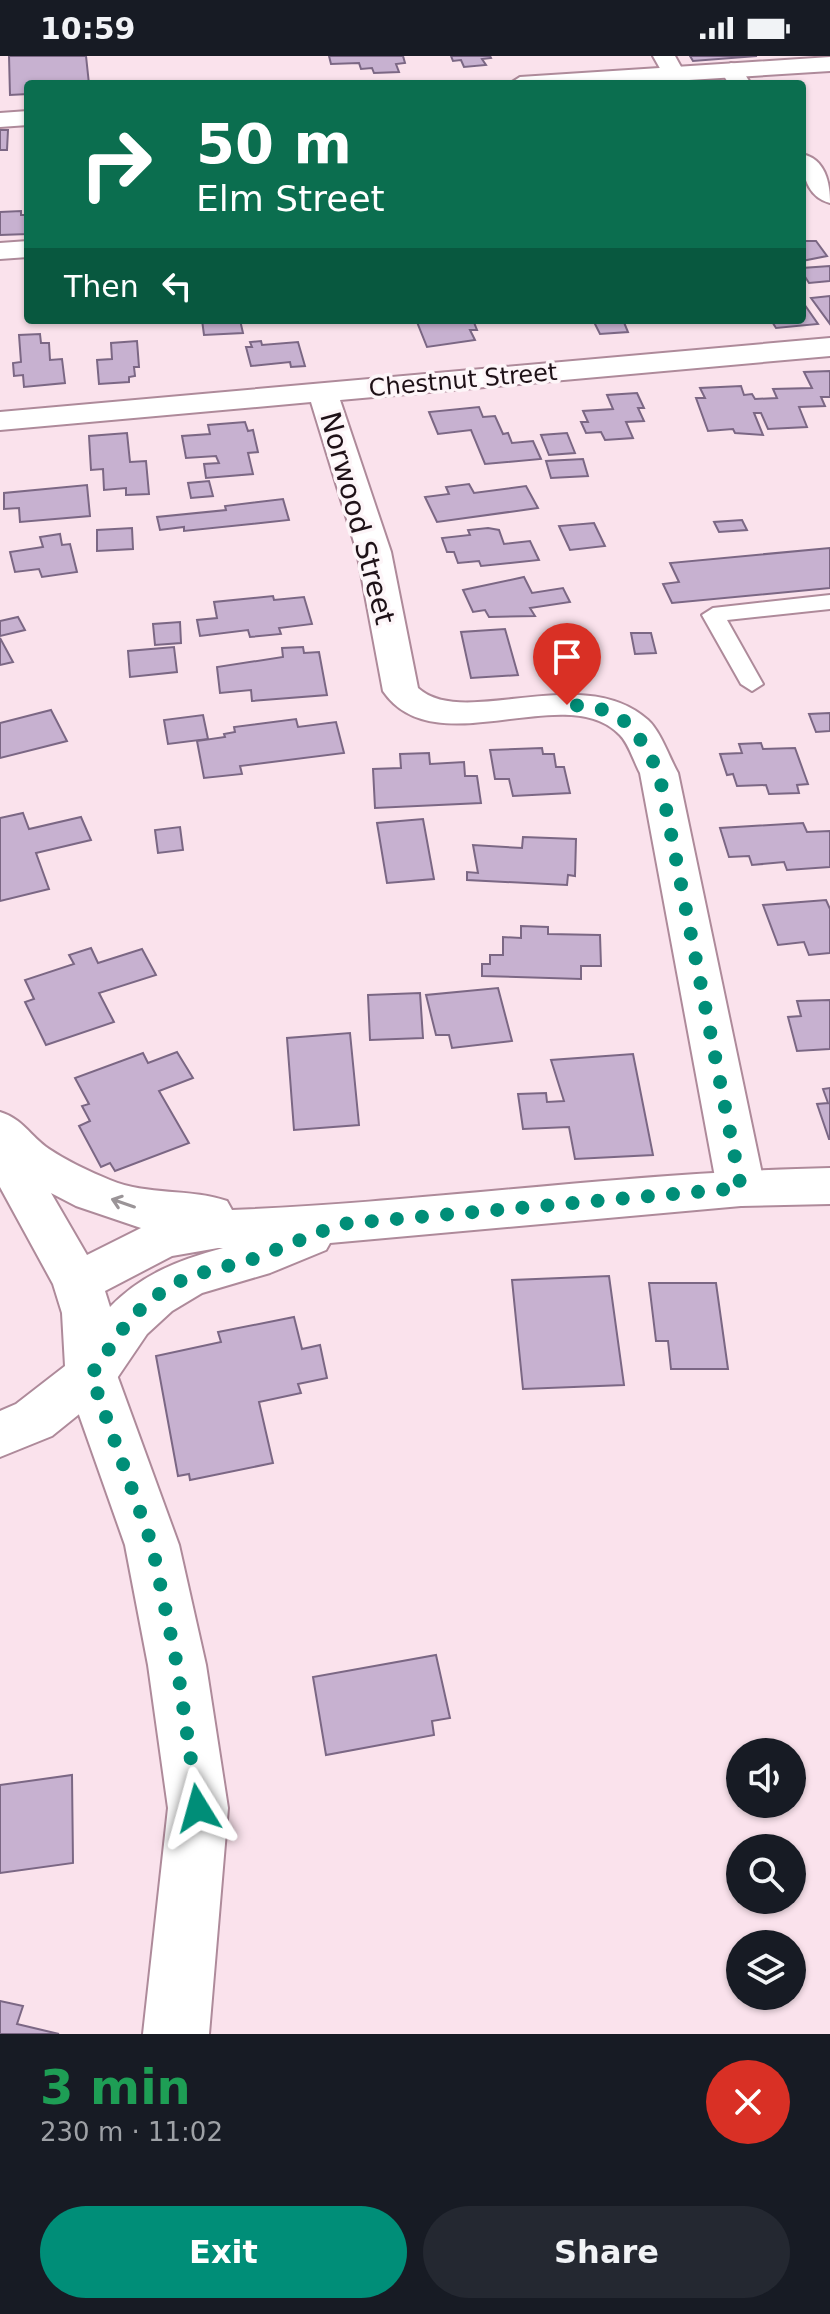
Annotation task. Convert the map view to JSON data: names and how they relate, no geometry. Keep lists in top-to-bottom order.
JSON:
{
  "streets": {
    "street": ["Chestnut Street", "Norwood Street"]
  },
  "crossings": [
    ["Chestnut Street", "Norwood Street"]
  ],
  "page": {
    "status": "10:59",
    "turn": ["50 m", "Elm Street"],
    "then": "Then",
    "heading": ["3 min", "230 m · 11:02"],
    "buttons": ["Exit", "Share"]
  }
}
